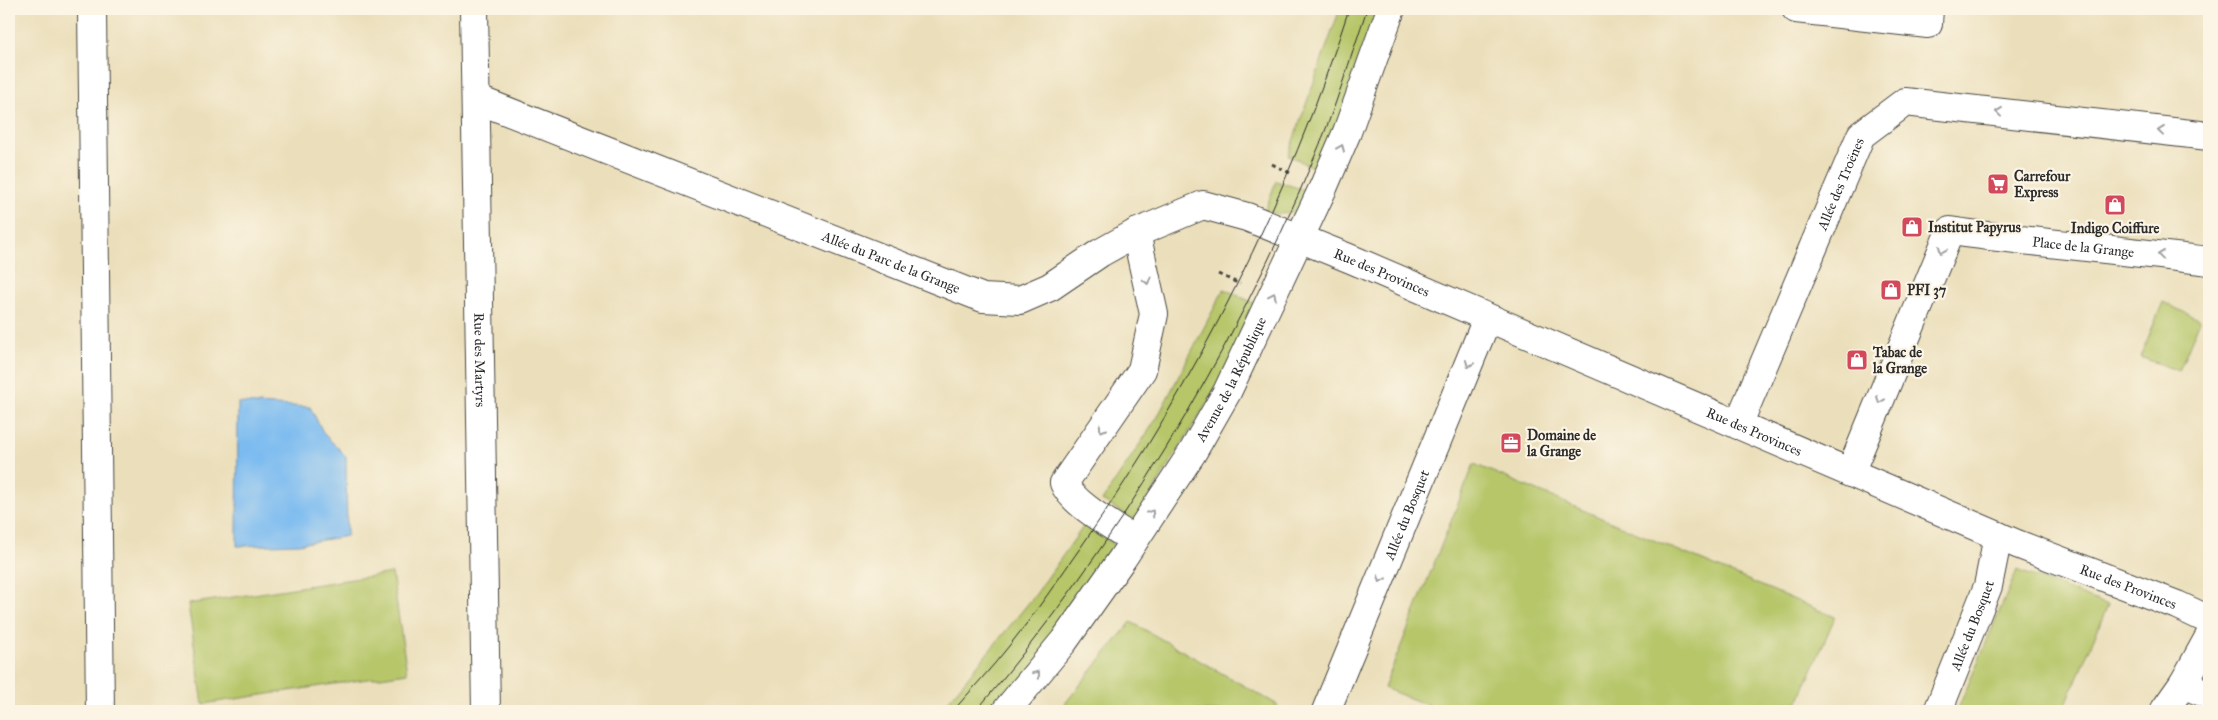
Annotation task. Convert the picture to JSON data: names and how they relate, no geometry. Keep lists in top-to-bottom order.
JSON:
{
  "streets": {
    "street": [
      "Allée des Troënes",
      "Place de la Grange",
      "Allée du Parc de la Grange",
      "Rue des Provinces",
      "Rue des Martyrs",
      "Avenue de la République",
      "Allée du Bosquet"
    ]
  },
  "crossings": [
    ["Allée des Troënes", "Rue des Provinces"],
    ["Place de la Grange", "Rue des Provinces"],
    ["Allée du Parc de la Grange", "Rue des Provinces"],
    ["Allée du Parc de la Grange", "Rue des Martyrs"],
    ["Allée du Parc de la Grange", "Avenue de la République"],
    ["Rue des Provinces", "Avenue de la République"],
    ["Rue des Provinces", "Allée du Bosquet"]
  ],
  "one_way": ["Allée des Troënes", "Avenue de la République", "Allée du Bosquet"],
  "places": {
    "supermarket": ["Carrefour Express"],
    "shop": [
      "Indigo Coiffure",
      "Institut Papyrus",
      "PFI 37",
      "Tabac de la Grange"
    ],
    "office": ["Domaine de la Grange"]
  }
}
